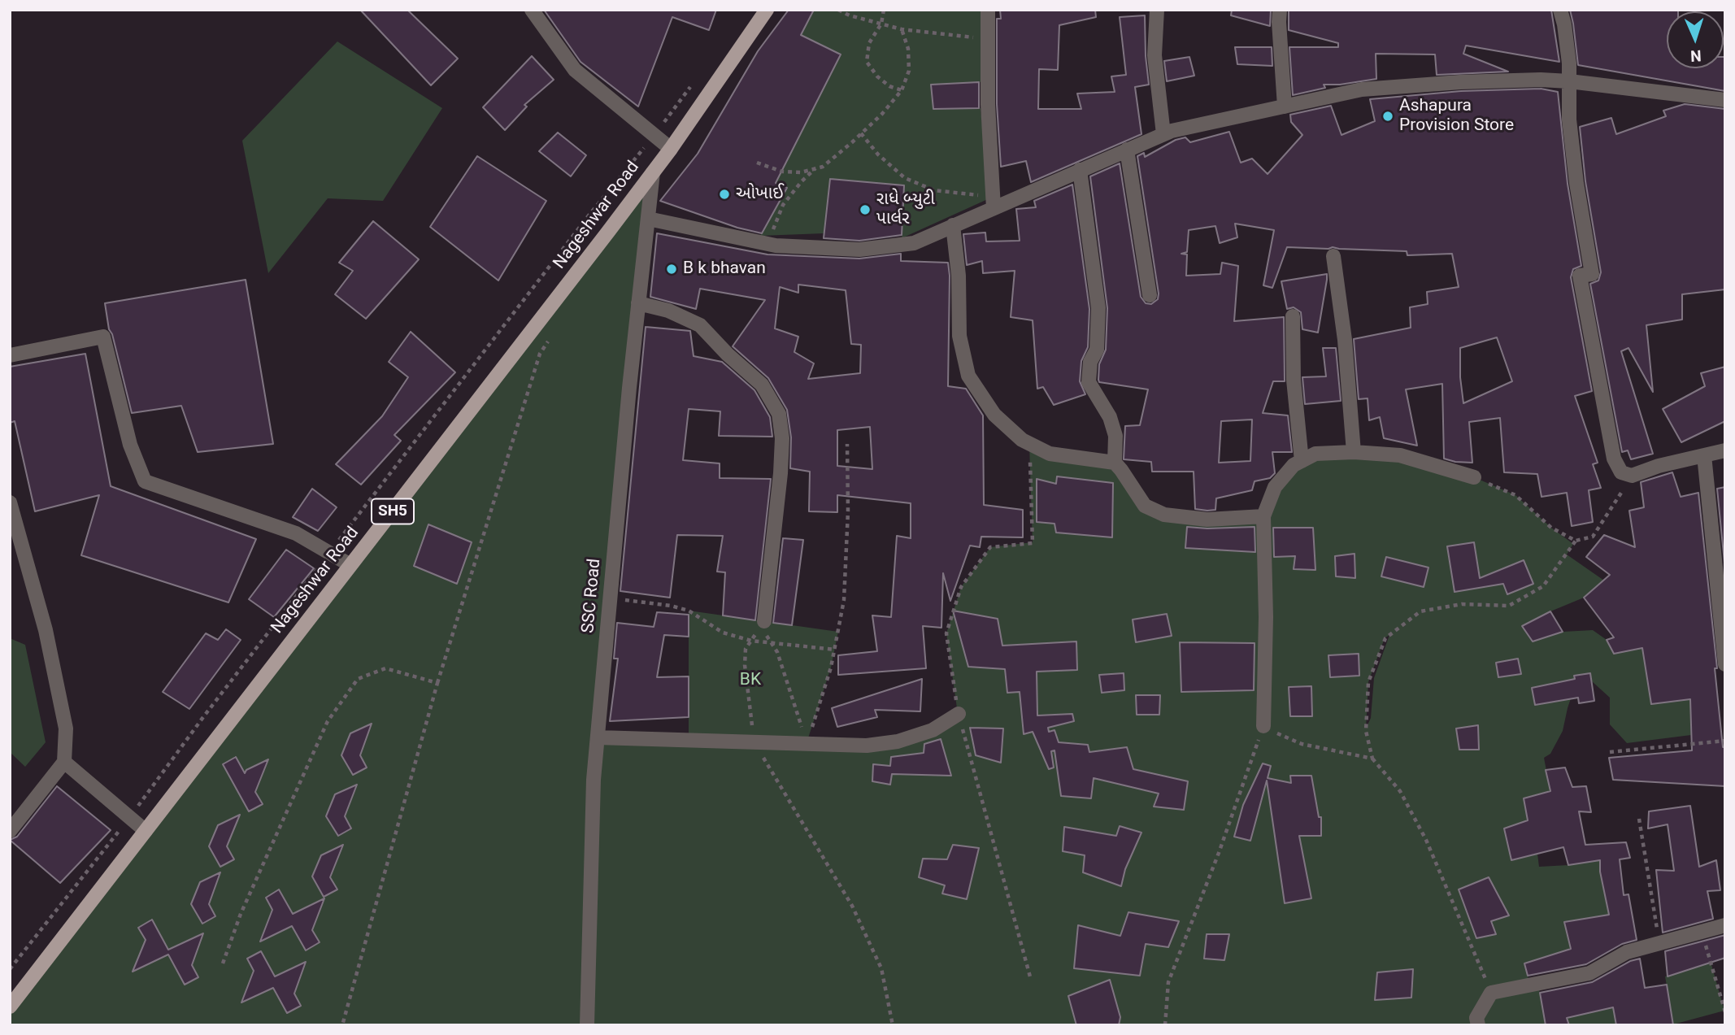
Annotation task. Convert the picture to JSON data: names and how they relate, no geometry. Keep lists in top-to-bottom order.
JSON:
{
  "streets": {
    "main road": ["Nageshwar Road", "SH5"],
    "street": ["SSC Road"]
  },
  "crossings": [
    ["Nageshwar Road", "SSC Road"]
  ],
  "parks": ["BK"],
  "places": [
    "Ashapura Provision Store",
    "ઓખાઈ",
    "રાધે બ્યુટી પાર્લર",
    "B k bhavan"
  ],
  "north": "bottom"
}
